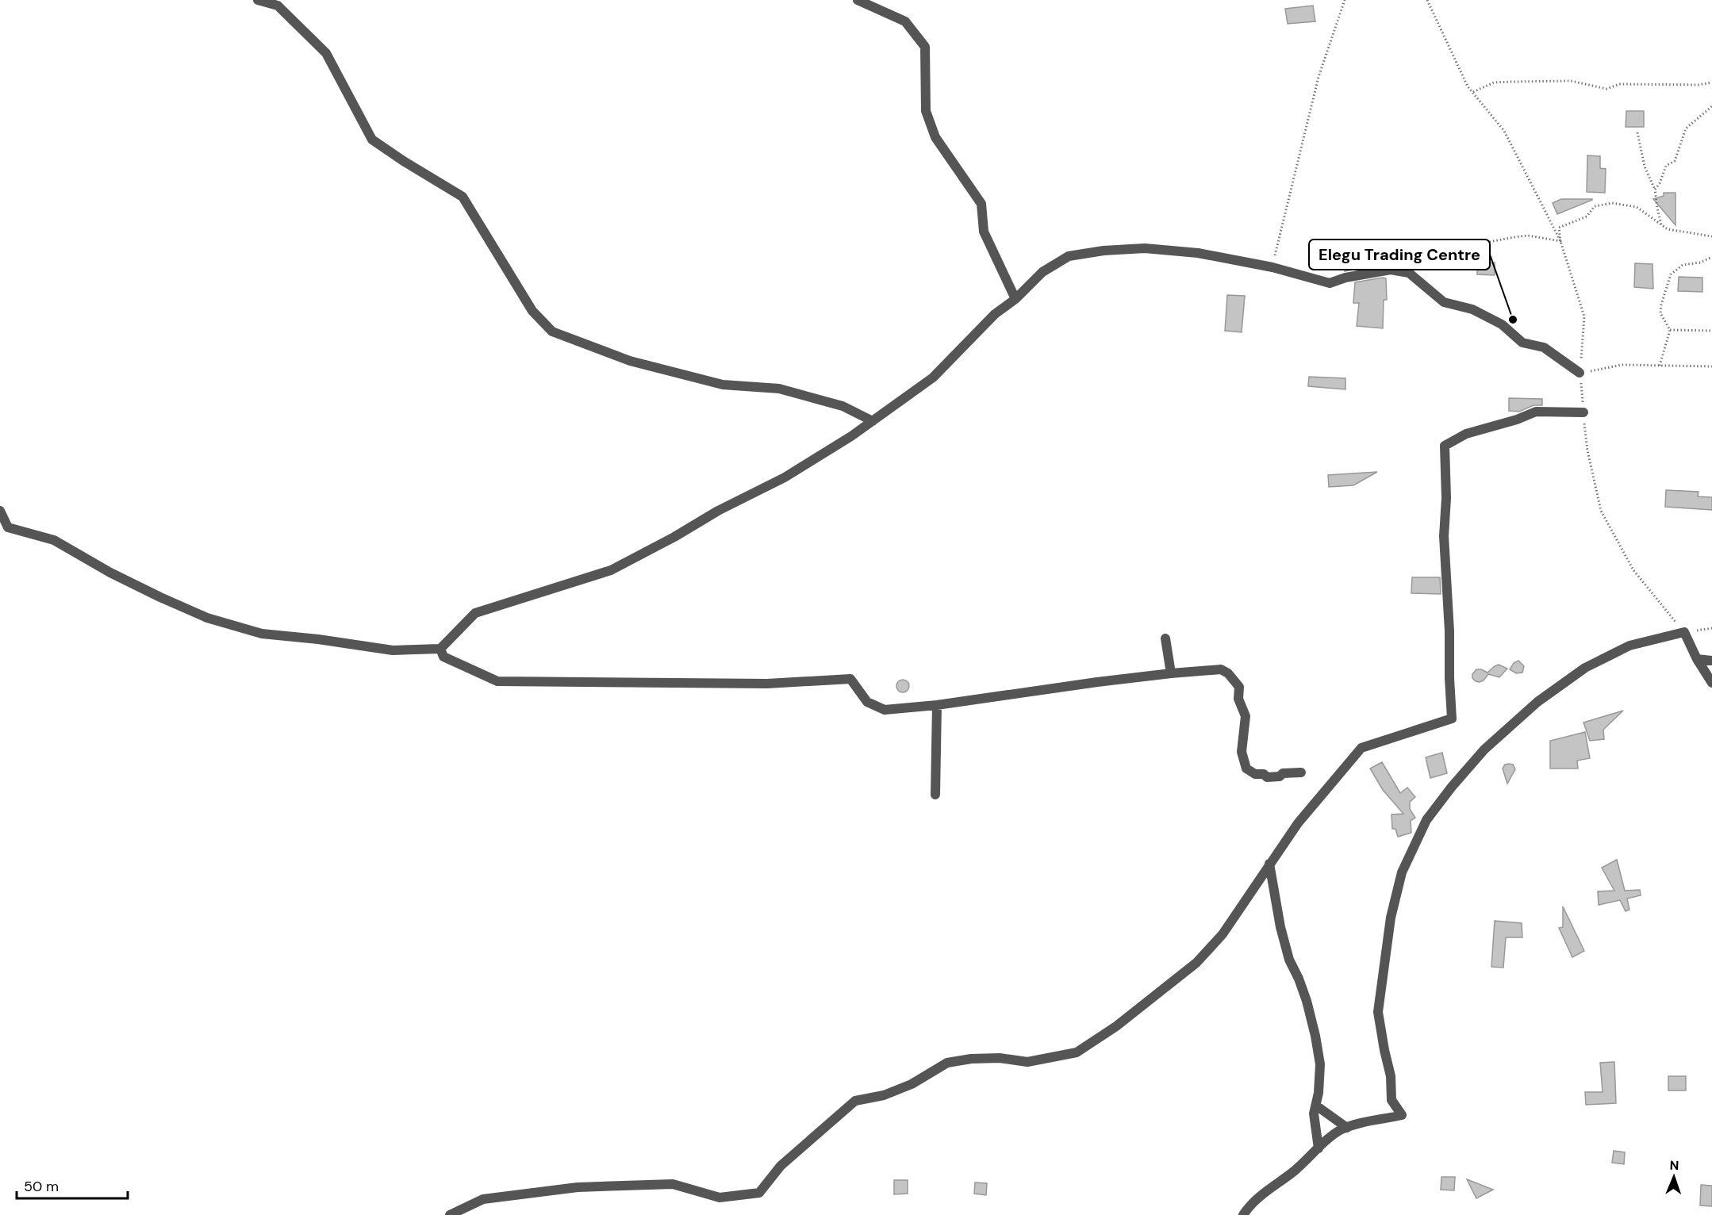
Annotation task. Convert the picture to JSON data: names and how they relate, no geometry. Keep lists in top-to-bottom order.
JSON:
{
  "places": ["Elegu Trading Centre"],
  "scale_bar": "50 m",
  "north": "top"
}
